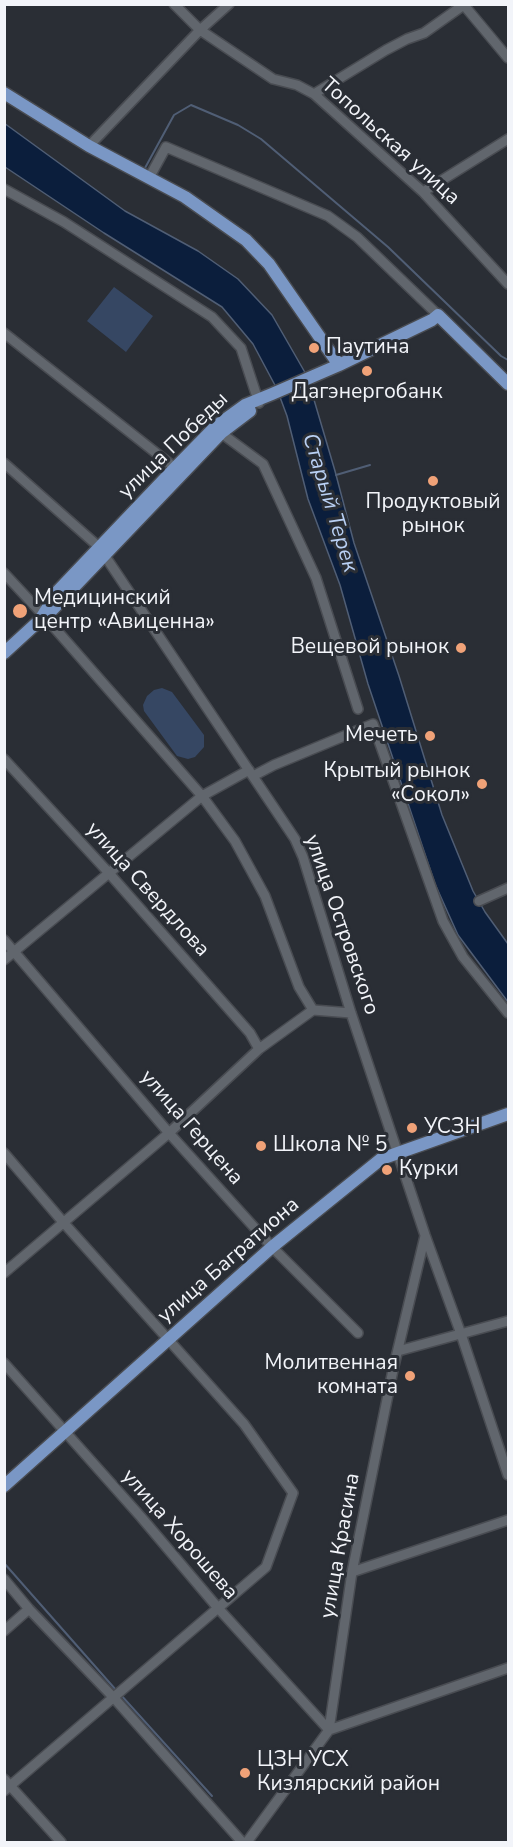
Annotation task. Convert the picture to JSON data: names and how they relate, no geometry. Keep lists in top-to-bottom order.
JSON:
{
  "streets": {
    "main road": ["улица Победы", "улица Багратиона"],
    "street": [
      "Топольская улица",
      "улица Свердлова",
      "улица Островского",
      "улица Герцена",
      "улица Хорошева",
      "улица Красина"
    ]
  },
  "crossings": [
    ["улица Победы", "улица Островского"],
    ["улица Островского", "улица Багратиона"],
    ["улица Островского", "улица Красина"],
    ["улица Герцена", "улица Багратиона"],
    ["улица Багратиона", "улица Хорошева"],
    ["улица Хорошева", "улица Красина"]
  ],
  "water": ["Старый Терек"],
  "places": [
    "Паутина",
    "Дагэнергобанк",
    "Продуктовый рынок",
    "Медицинский центр «Авиценна»",
    "Вещевой рынок",
    "Мечеть",
    "Крытый рынок «Сокол»",
    "УСЗН",
    "Школа № 5",
    "Курки",
    "Молитвенная комната",
    "ЦЗН УСХ Кизлярский район"
  ]
}
